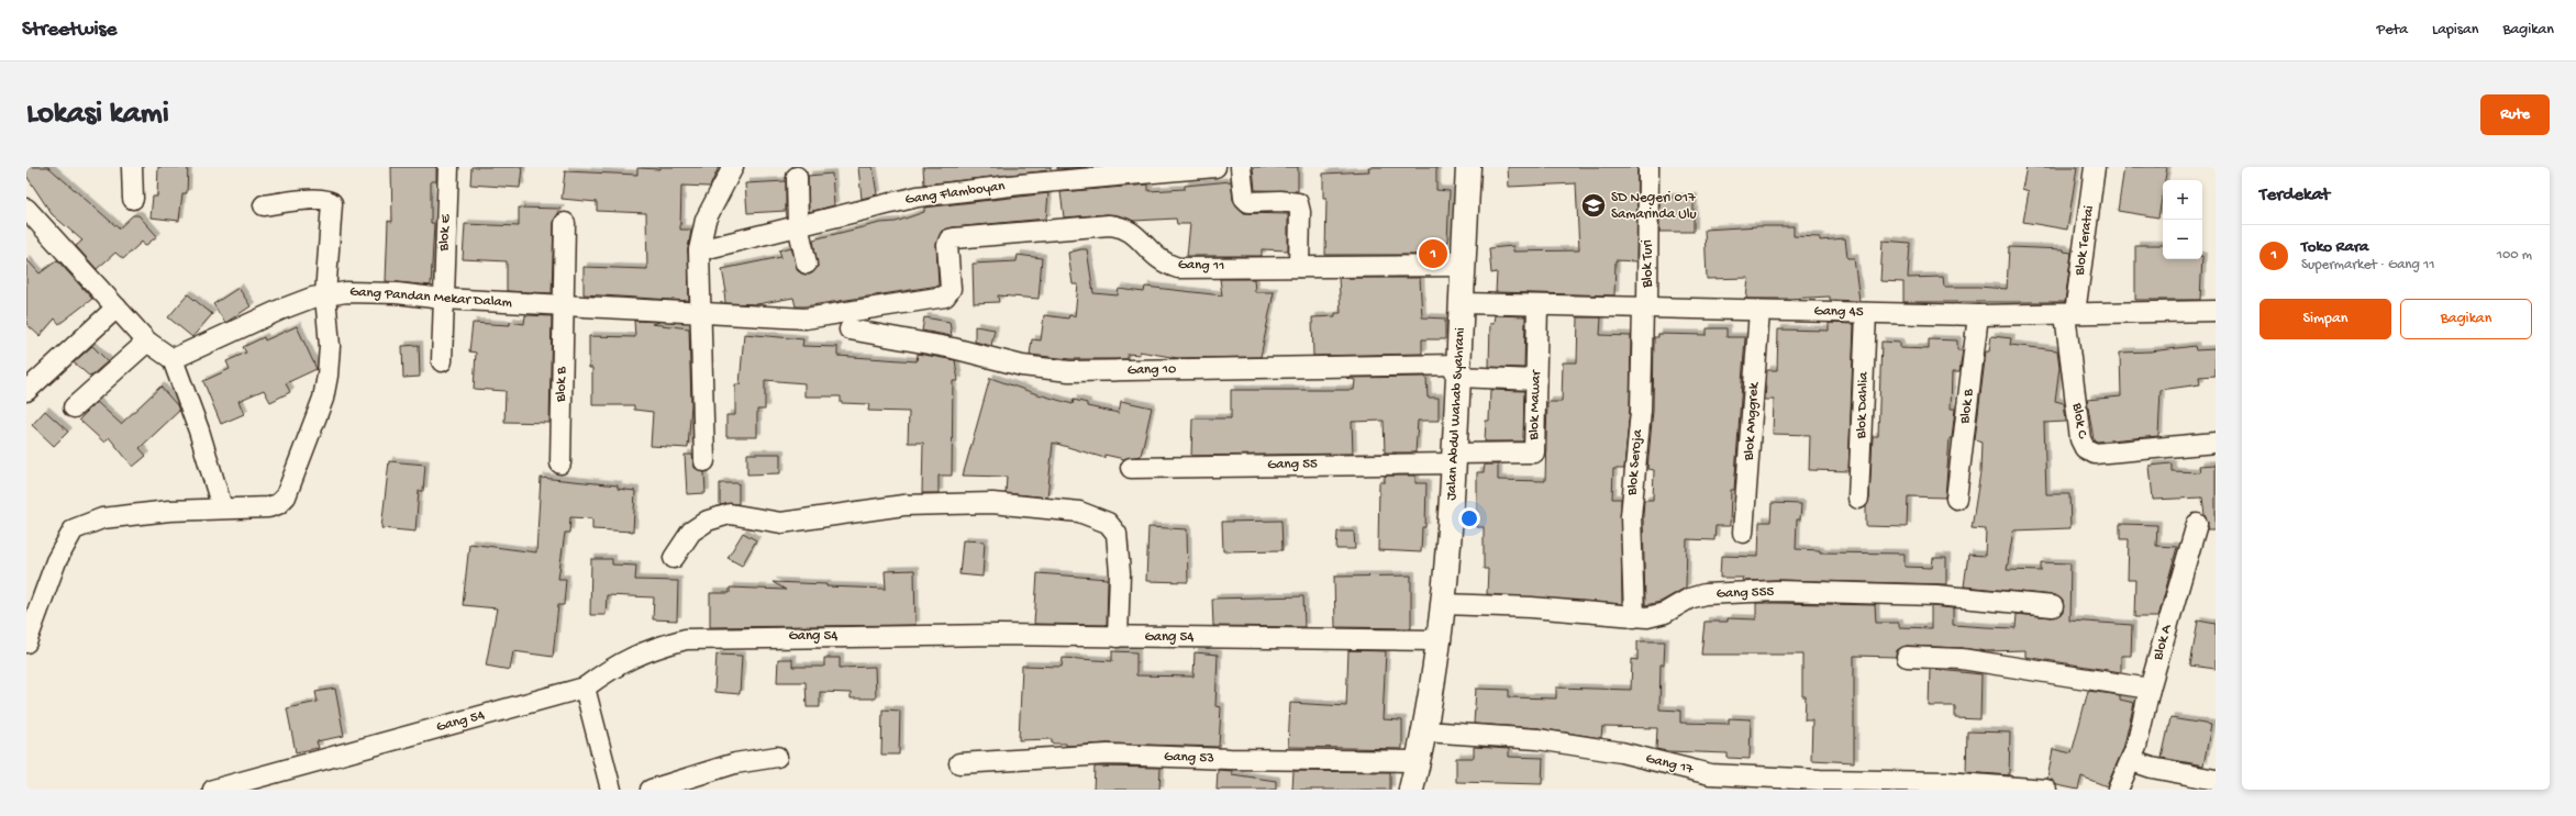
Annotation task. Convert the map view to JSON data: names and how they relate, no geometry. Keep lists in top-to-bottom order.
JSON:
{
  "streets": {
    "highway": ["Jalan Abdul Wahab Syahrani"],
    "street": [
      "Gang Flamboyan",
      "Blok E",
      "Blok Teratai",
      "Blok Turi",
      "Gang 11",
      "Gang Pandan Mekar Dalam",
      "Gang 45",
      "Gang 10",
      "Blok B",
      "Blok Mawar",
      "Blok Dahlia",
      "Blok C",
      "Blok Anggrek",
      "Blok Seroja",
      "Gang 55",
      "Gang 555",
      "Gang 54",
      "Blok A",
      "Gang 53",
      "Gang 17"
    ]
  },
  "crossings": [
    ["Blok E", "Gang Pandan Mekar Dalam"],
    ["Blok Teratai", "Gang 45"],
    ["Blok Teratai", "Blok C"],
    ["Blok Turi", "Gang 45"],
    ["Blok Turi", "Blok Seroja"],
    ["Gang 11", "Gang Pandan Mekar Dalam"],
    ["Gang 11", "Jalan Abdul Wahab Syahrani"],
    ["Gang Pandan Mekar Dalam", "Blok B"],
    ["Gang 45", "Blok B"],
    ["Gang 45", "Blok Mawar"],
    ["Gang 45", "Blok Dahlia"],
    ["Gang 45", "Jalan Abdul Wahab Syahrani"],
    ["Gang 45", "Blok C"],
    ["Gang 45", "Blok Anggrek"],
    ["Gang 45", "Blok Seroja"],
    ["Gang 10", "Blok Mawar"],
    ["Gang 10", "Jalan Abdul Wahab Syahrani"],
    ["Blok Mawar", "Jalan Abdul Wahab Syahrani"],
    ["Blok Mawar", "Gang 55"],
    ["Jalan Abdul Wahab Syahrani", "Gang 55"],
    ["Jalan Abdul Wahab Syahrani", "Gang 555"],
    ["Jalan Abdul Wahab Syahrani", "Gang 54"],
    ["Jalan Abdul Wahab Syahrani", "Gang 53"],
    ["Jalan Abdul Wahab Syahrani", "Gang 17"],
    ["Blok Seroja", "Gang 555"]
  ],
  "places": {
    "school or university": ["SD Negeri 017 Samarinda Ulu"]
  },
  "page": {
    "header": "Streetwise",
    "nav": ["Peta", "Lapisan", "Bagikan"],
    "buttons": [
      "Rute",
      ["Simpan", "Bagikan"]
    ],
    "title": "Lokasi kami",
    "heading": "Terdekat",
    "map_buttons": ["+", "−"],
    "list": [
      {
        "mark": "1",
        "name": "Toko Rara",
        "note": "Supermarket · Gang 11",
        "value": "100 m"
      }
    ],
    "pins": "1"
  }
}
